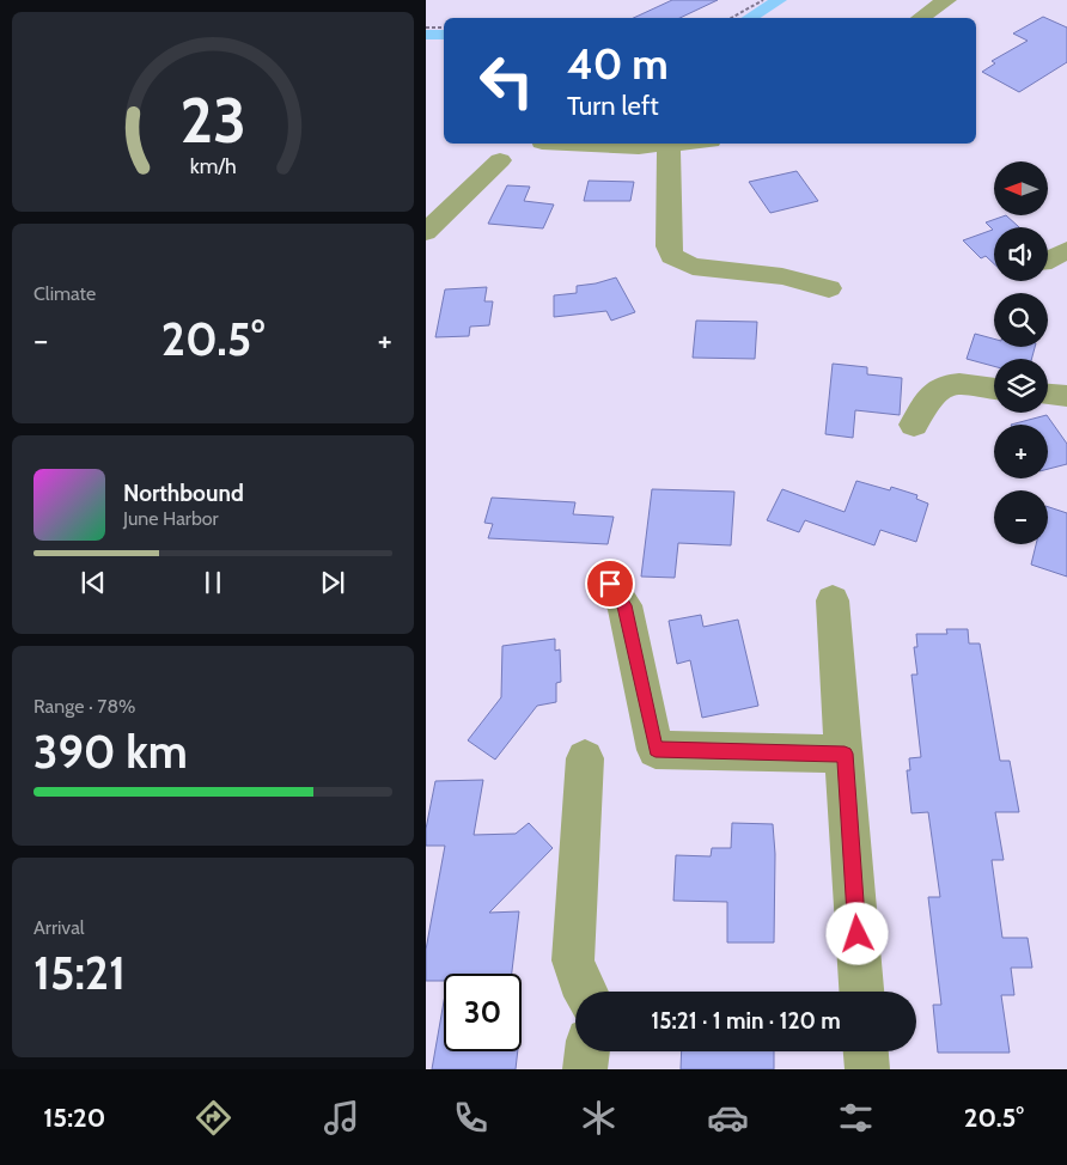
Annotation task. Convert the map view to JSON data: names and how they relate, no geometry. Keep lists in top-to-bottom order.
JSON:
{
  "north": "left",
  "page": {
    "turn": ["40 m", "Turn left"],
    "map_buttons": ["+", "−"],
    "tile": [
      "Climate",
      ["Range · 78%", "390 km"],
      ["Arrival", "15:21"]
    ],
    "heat": ["−", "20.5°", "+"],
    "song": ["Northbound", "June Harbor"],
    "limit": "30",
    "trip": "15:21 · 1 min · 120 m",
    "tabs": ["15:20", "20.5°"],
    "gauge": ["23", "km/h"]
  }
}
